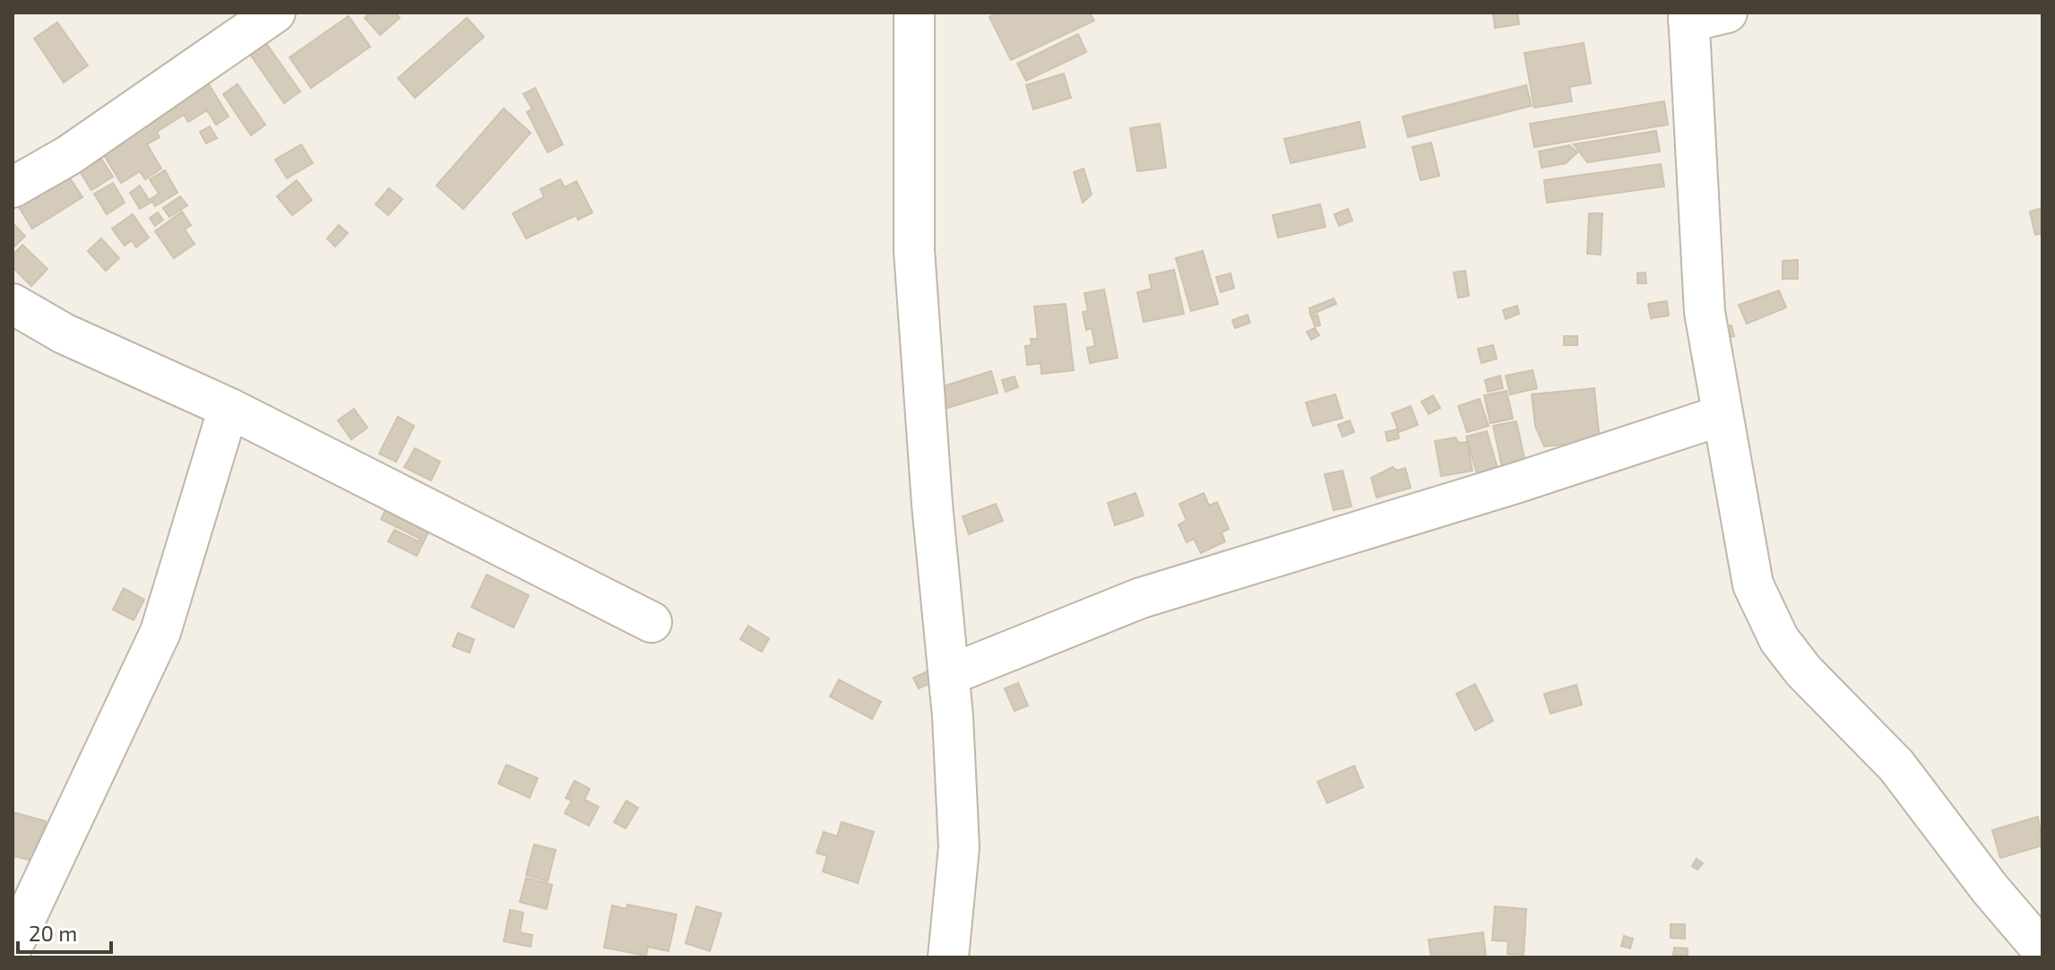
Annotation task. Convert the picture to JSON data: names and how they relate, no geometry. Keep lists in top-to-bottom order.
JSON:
{
  "scale_bar": "20 m"
}
